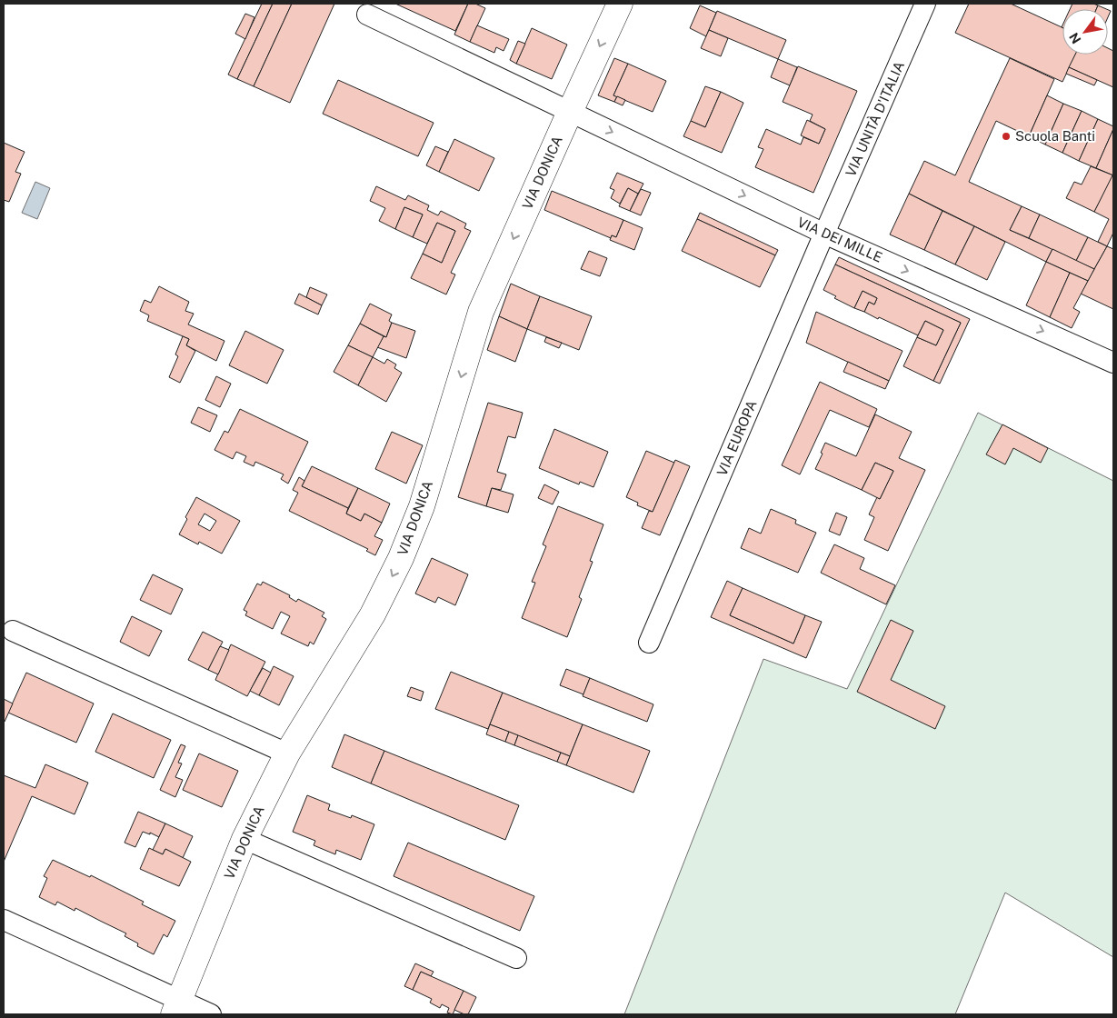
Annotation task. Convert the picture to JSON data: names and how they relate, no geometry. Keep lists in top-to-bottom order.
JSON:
{
  "streets": {
    "street": [
      "VIA UNITÀ D'ITALIA",
      "VIA DONICA",
      "VIA DEI MILLE",
      "VIA EUROPA"
    ]
  },
  "crossings": [
    ["VIA UNITÀ D'ITALIA", "VIA DEI MILLE"],
    ["VIA UNITÀ D'ITALIA", "VIA EUROPA"],
    ["VIA DONICA", "VIA DEI MILLE"],
    ["VIA DEI MILLE", "VIA EUROPA"]
  ],
  "one_way": ["VIA DONICA", "VIA DEI MILLE"],
  "places": ["Scuola Banti"],
  "north": "bottom left"
}
